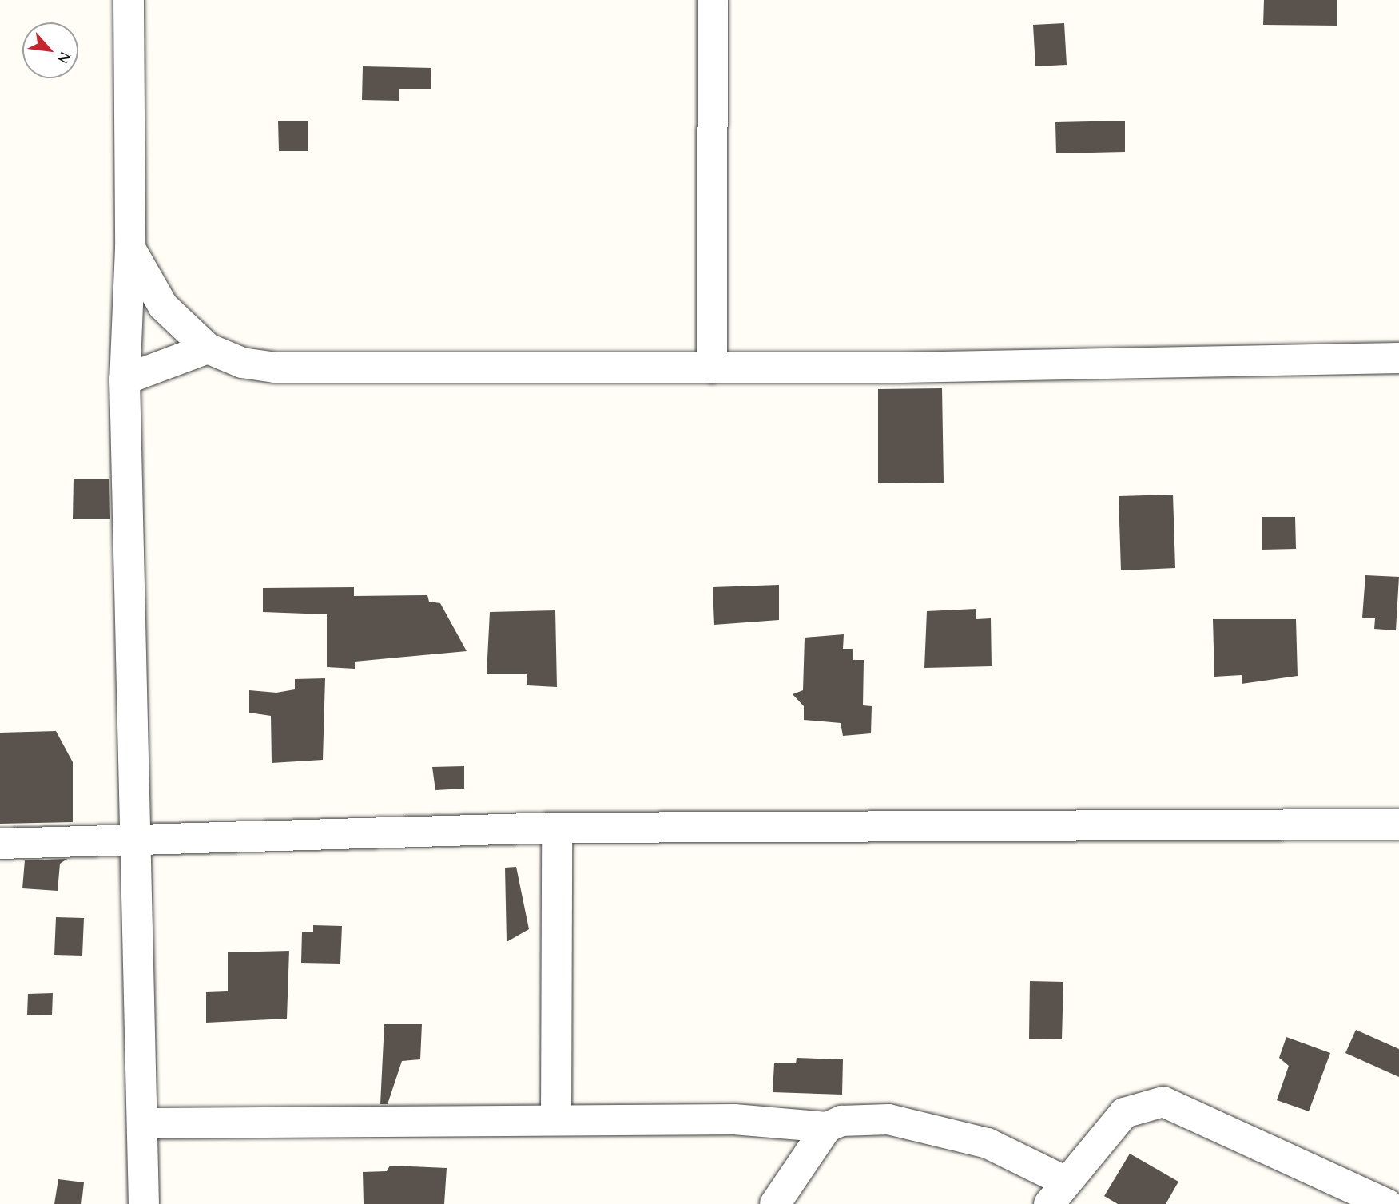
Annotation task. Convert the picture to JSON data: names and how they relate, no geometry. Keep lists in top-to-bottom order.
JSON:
{
  "north": "bottom right"
}
